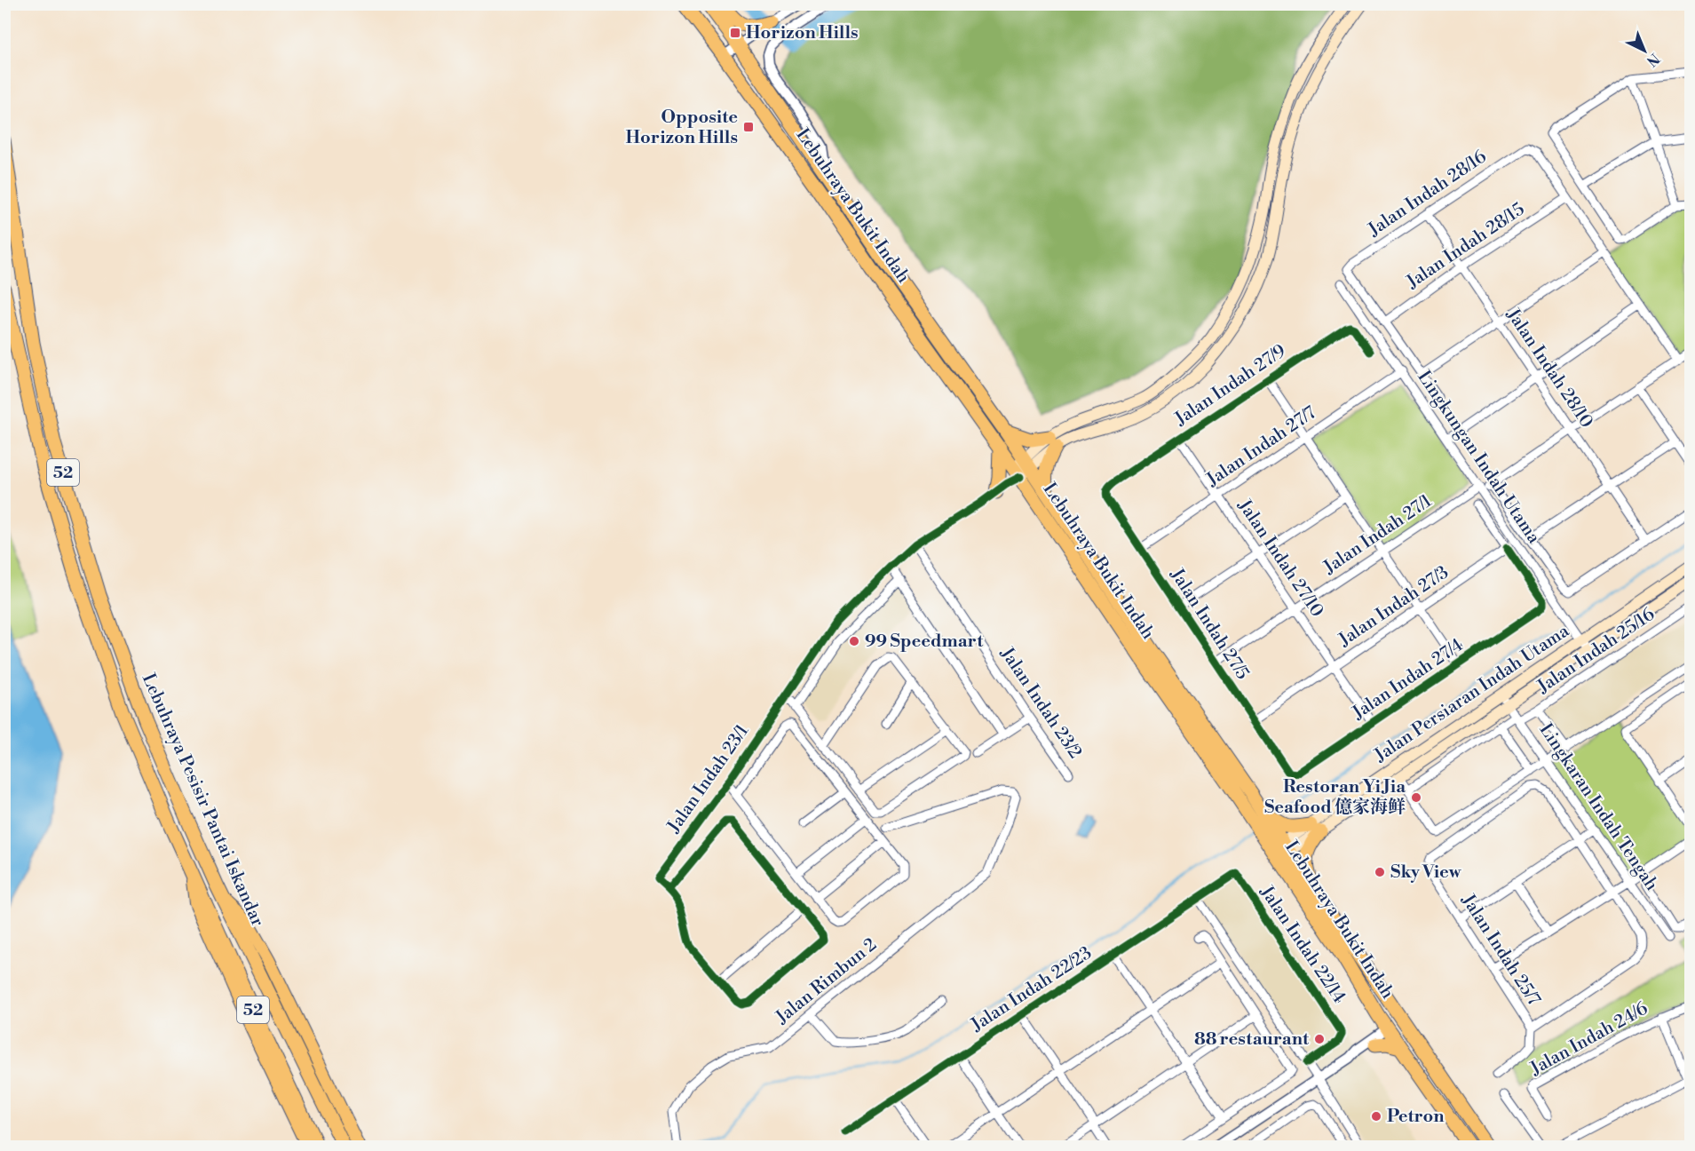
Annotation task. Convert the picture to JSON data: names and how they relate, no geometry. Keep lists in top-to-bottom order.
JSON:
{
  "streets": {
    "highway": ["Lebuhraya Bukit Indah", "52", "Lebuhraya Pesisir Pantai Iskandar"],
    "main road": ["Jalan Persiaran Indah Utama"],
    "street": [
      "Jalan Indah 28/16",
      "Jalan Indah 28/15",
      "Jalan Indah 28/10",
      "Jalan Indah 27/9",
      "Jalan Indah 27/7",
      "Lingkungan Indah Utama",
      "Jalan Indah 27/1",
      "Jalan Indah 27/10",
      "Jalan Indah 27/3",
      "Jalan Indah 27/5",
      "Jalan Indah 25/16",
      "Jalan Indah 27/4",
      "Jalan Indah 23/2",
      "Jalan Indah 23/1",
      "Lingkaran Indah Tengah",
      "Jalan Indah 22/14",
      "Jalan Indah 25/7",
      "Jalan Rimbun 2",
      "Jalan Indah 22/23",
      "Jalan Indah 24/6"
    ]
  },
  "crossings": [
    ["Jalan Indah 28/16", "Jalan Indah 28/15"],
    ["Jalan Indah 28/16", "Jalan Indah 28/10"],
    ["Lebuhraya Bukit Indah", "Jalan Persiaran Indah Utama"],
    ["Lebuhraya Bukit Indah", "Jalan Indah 23/1"],
    ["Jalan Indah 28/15", "Jalan Indah 28/10"],
    ["Jalan Indah 28/10", "Jalan Indah 27/1"],
    ["Jalan Indah 27/9", "Jalan Indah 27/10"],
    ["Jalan Indah 27/9", "Jalan Indah 27/5"],
    ["Jalan Indah 27/7", "Lingkungan Indah Utama"],
    ["Jalan Indah 27/7", "Jalan Indah 27/10"],
    ["Jalan Indah 27/7", "Jalan Indah 27/5"],
    ["Lingkungan Indah Utama", "Jalan Indah 27/1"],
    ["Lingkungan Indah Utama", "Jalan Persiaran Indah Utama"],
    ["Jalan Indah 27/1", "Jalan Indah 27/10"],
    ["Jalan Indah 27/1", "Jalan Indah 27/5"],
    ["Jalan Indah 27/10", "Jalan Indah 27/3"],
    ["Jalan Indah 27/10", "Jalan Indah 27/4"],
    ["Jalan Indah 27/3", "Jalan Indah 27/5"],
    ["Jalan Indah 27/3", "Jalan Indah 27/4"],
    ["Jalan Indah 27/5", "Jalan Indah 27/4"],
    ["Jalan Indah 25/16", "Lingkaran Indah Tengah"],
    ["Jalan Persiaran Indah Utama", "Lingkaran Indah Tengah"],
    ["Jalan Indah 23/2", "Jalan Indah 23/1"],
    ["Jalan Indah 22/14", "Jalan Indah 22/23"]
  ],
  "places": {
    "transit": ["Horizon Hills", "Opposite Horizon Hills"],
    "other": [
      "99 Speedmart",
      "Restoran Yi Jia Seafood 億家海鲜",
      "Sky View",
      "88 restaurant",
      "Petron"
    ]
  },
  "north": "bottom right"
}
